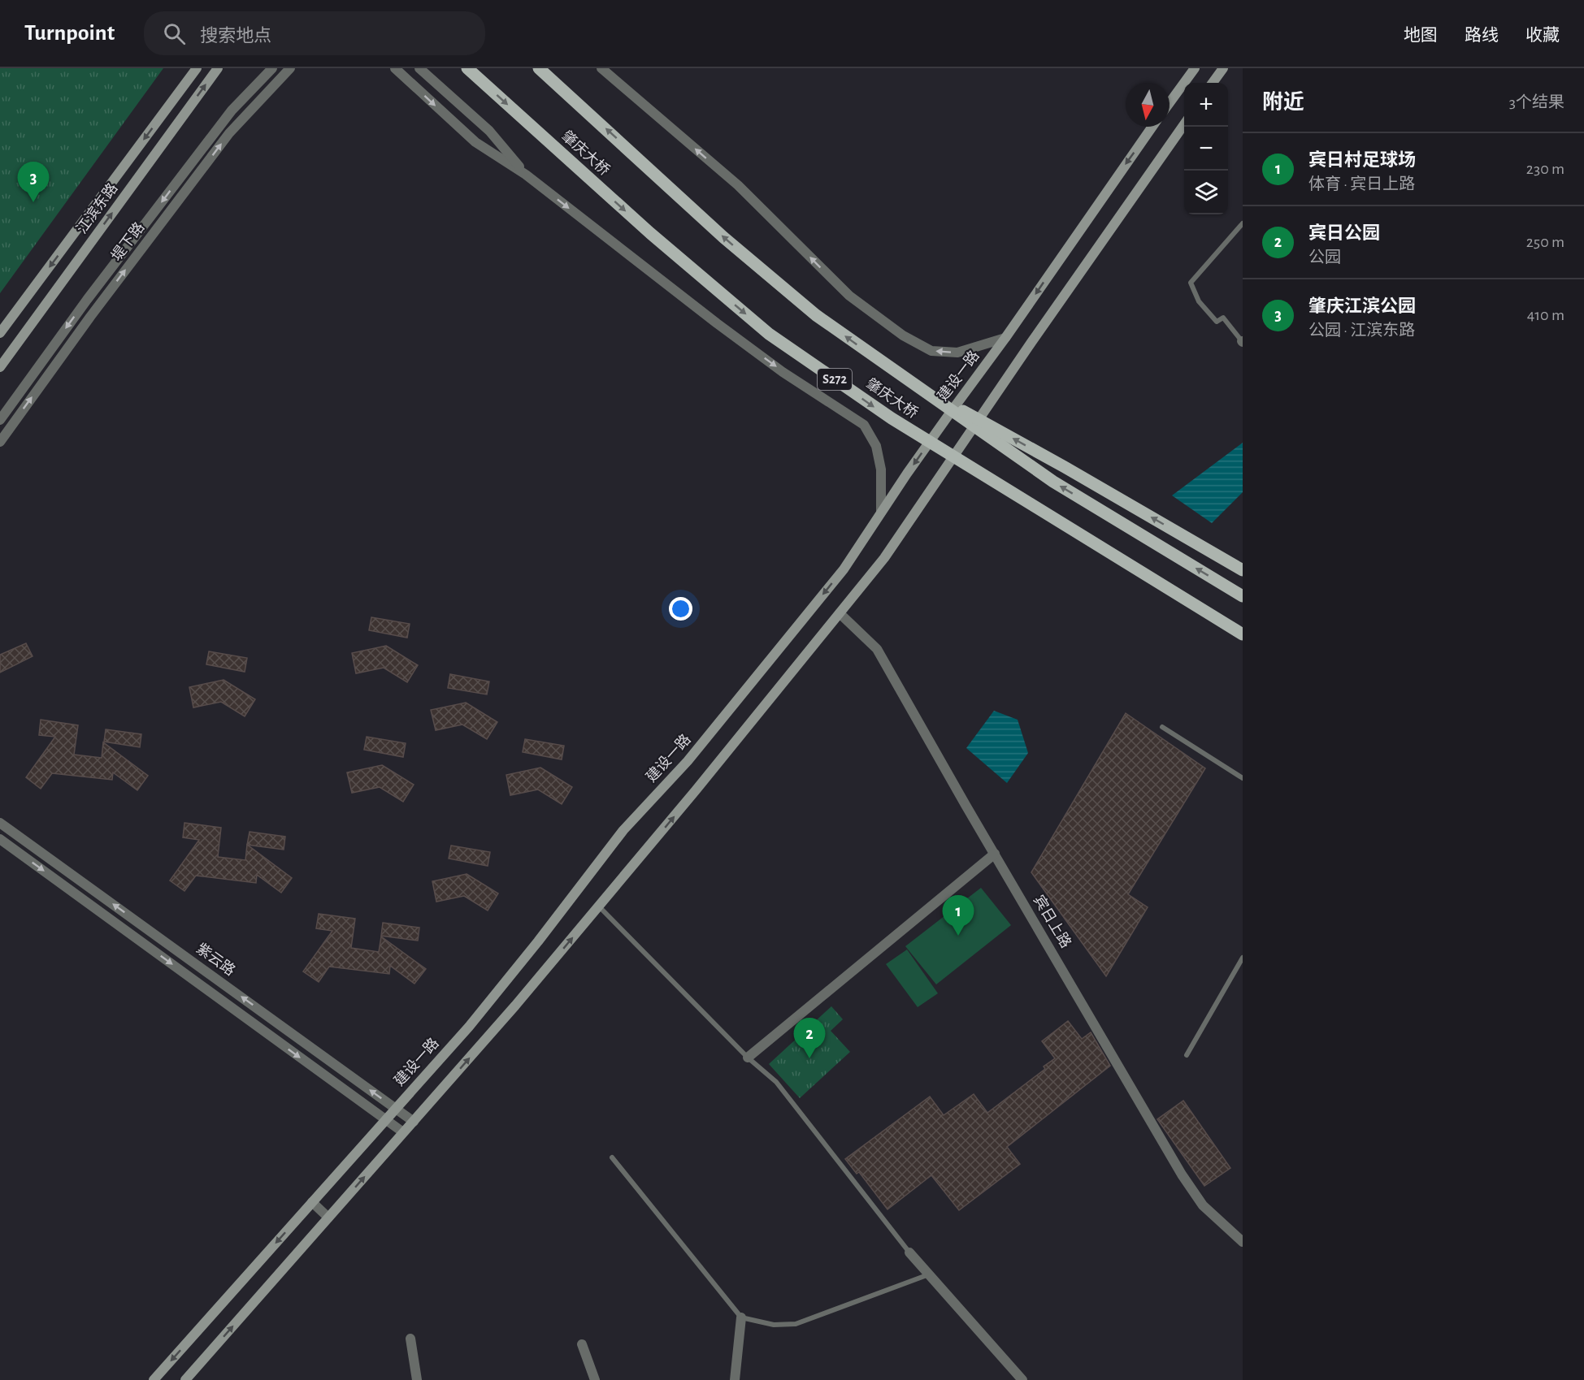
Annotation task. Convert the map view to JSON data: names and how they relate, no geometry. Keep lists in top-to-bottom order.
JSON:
{
  "streets": {
    "main road": [
      "肇庆大桥",
      "江滨东路",
      "建设一路",
      "S272"
    ],
    "street": ["堤下路", "宾日上路", "紫云路"]
  },
  "crossings": [
    ["建设一路", "紫云路"]
  ],
  "north": "bottom",
  "page": {
    "header": "Turnpoint",
    "search": "搜索地点",
    "nav": ["地图", "路线", "收藏"],
    "heading": ["附近", "3个结果"],
    "map_buttons": ["+", "−"],
    "list": [
      {
        "mark": "1",
        "name": "宾日村足球场",
        "note": "体育 · 宾日上路",
        "value": "230 m"
      },
      {
        "mark": "2",
        "name": "宾日公园",
        "note": "公园",
        "value": "250 m"
      },
      {
        "mark": "3",
        "name": "肇庆江滨公园",
        "note": "公园 · 江滨东路",
        "value": "410 m"
      }
    ],
    "pins": ["3", "1", "2"]
  }
}
